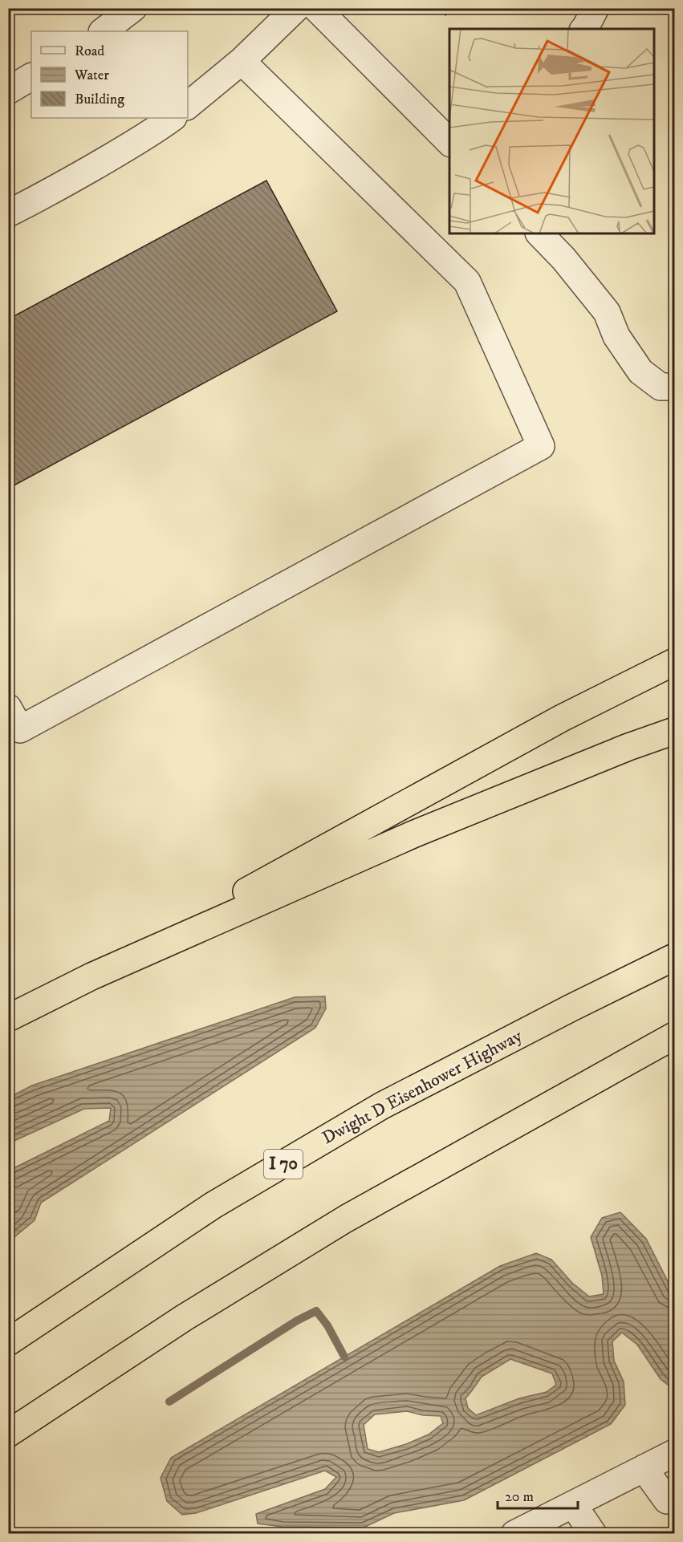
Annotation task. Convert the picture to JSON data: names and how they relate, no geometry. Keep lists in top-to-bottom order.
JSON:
{
  "streets": {
    "highway": ["Dwight D Eisenhower Highway", "I 70"]
  },
  "legend": ["Road", "Water", "Building"],
  "scale_bar": "20 m"
}
